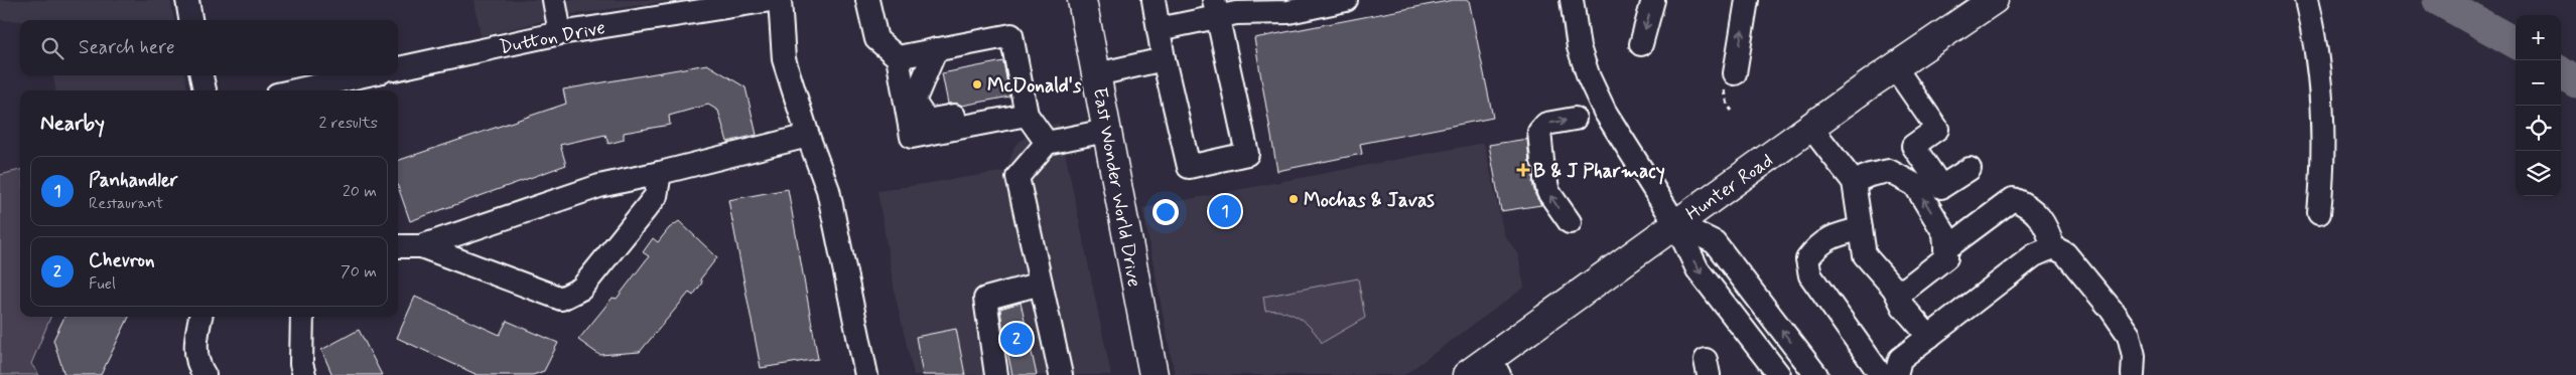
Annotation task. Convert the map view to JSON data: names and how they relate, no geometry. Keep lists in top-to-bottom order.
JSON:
{
  "streets": {
    "main road": ["Hunter Road", "East Wonder World Drive"],
    "street": ["Dutton Drive"]
  },
  "places": {
    "other": ["McDonald's", "Mochas & Javas"],
    "health": ["B & J Pharmacy"]
  },
  "page": {
    "map_buttons": ["+", "−"],
    "search": "Search here",
    "heading": ["Nearby", "2 results"],
    "list": [
      {
        "mark": "1",
        "name": "Panhandler",
        "note": "Restaurant",
        "value": "20 m"
      },
      {
        "mark": "2",
        "name": "Chevron",
        "note": "Fuel",
        "value": "70 m"
      }
    ],
    "pins": ["1", "2"]
  }
}
